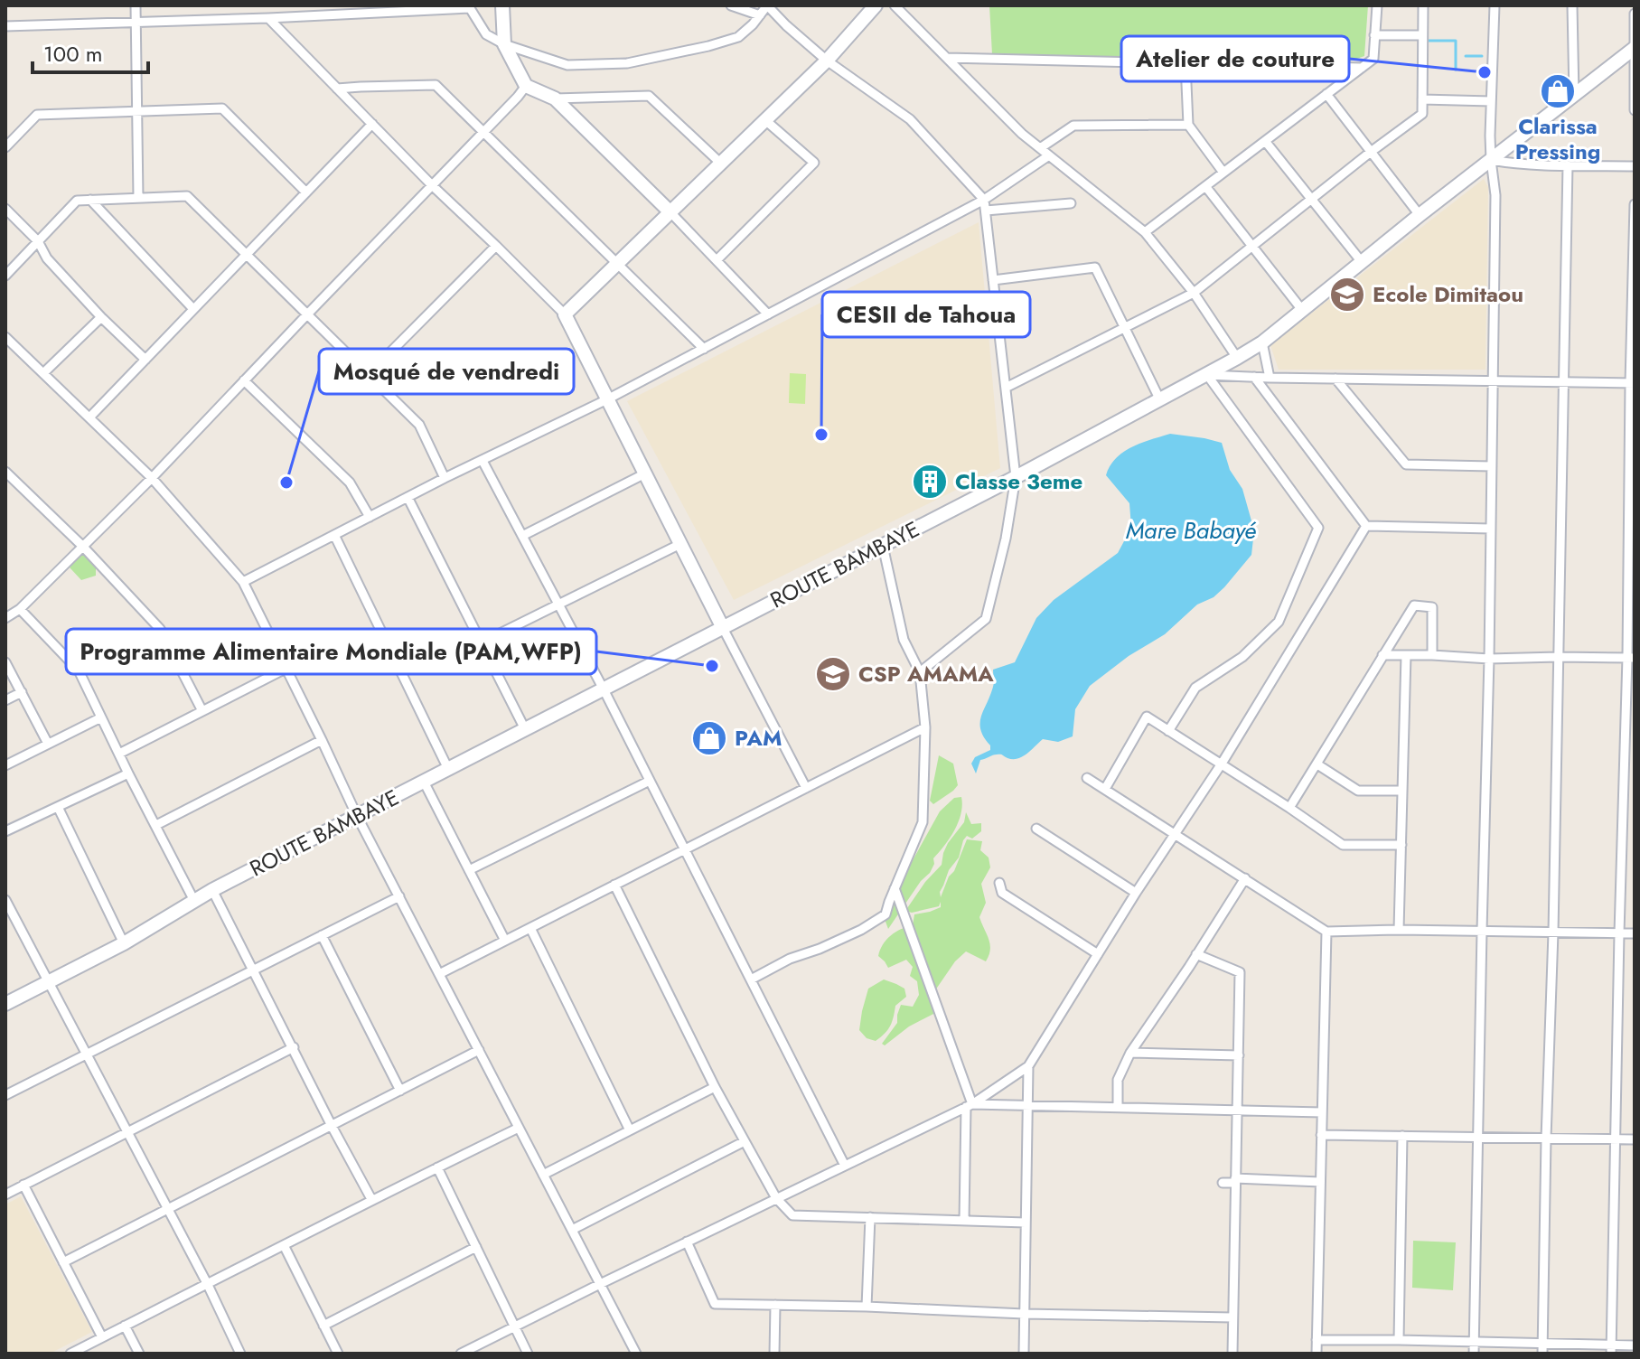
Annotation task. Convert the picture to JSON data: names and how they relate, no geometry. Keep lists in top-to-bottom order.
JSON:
{
  "streets": {
    "street": ["ROUTE BAMBAYE"]
  },
  "water": ["Mare Babayé"],
  "places": {
    "other": [
      "Atelier de couture",
      "CESII de Tahoua",
      "Mosqué de vendredi",
      "Programme Alimentaire Mondiale (PAM,WFP)"
    ],
    "shop": ["Clarissa Pressing", "PAM"],
    "school or university": ["Ecole Dimitaou", "CSP AMAMA"],
    "building": ["Classe 3eme"]
  },
  "scale_bar": "100 m"
}
